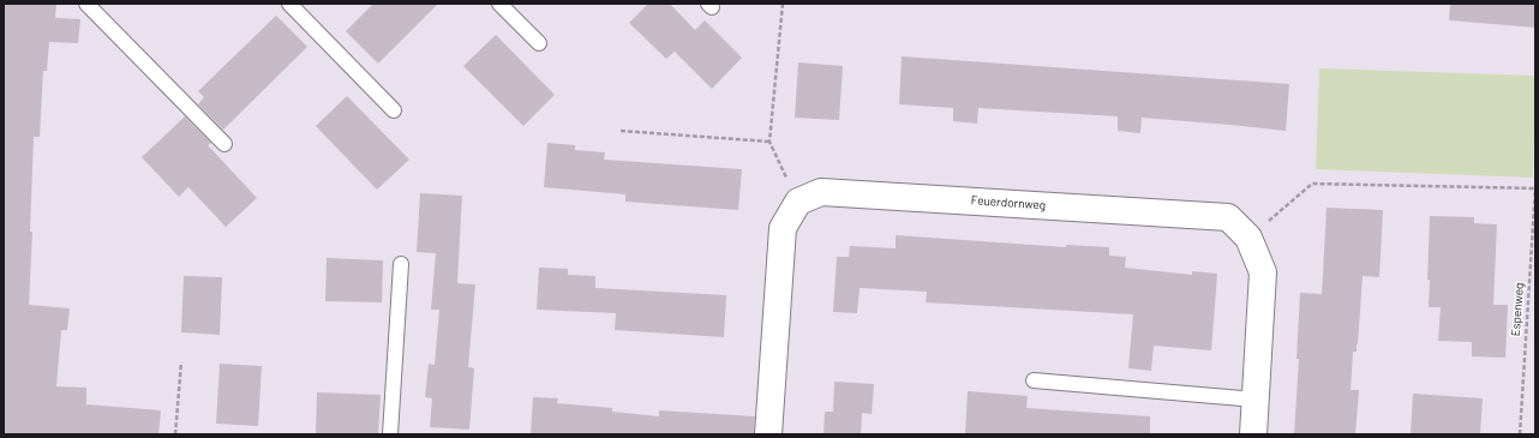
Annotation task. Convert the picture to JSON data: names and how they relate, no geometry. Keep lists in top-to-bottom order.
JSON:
{
  "streets": {
    "street": ["Feuerdornweg"],
    "path": ["Espenweg"]
  }
}
